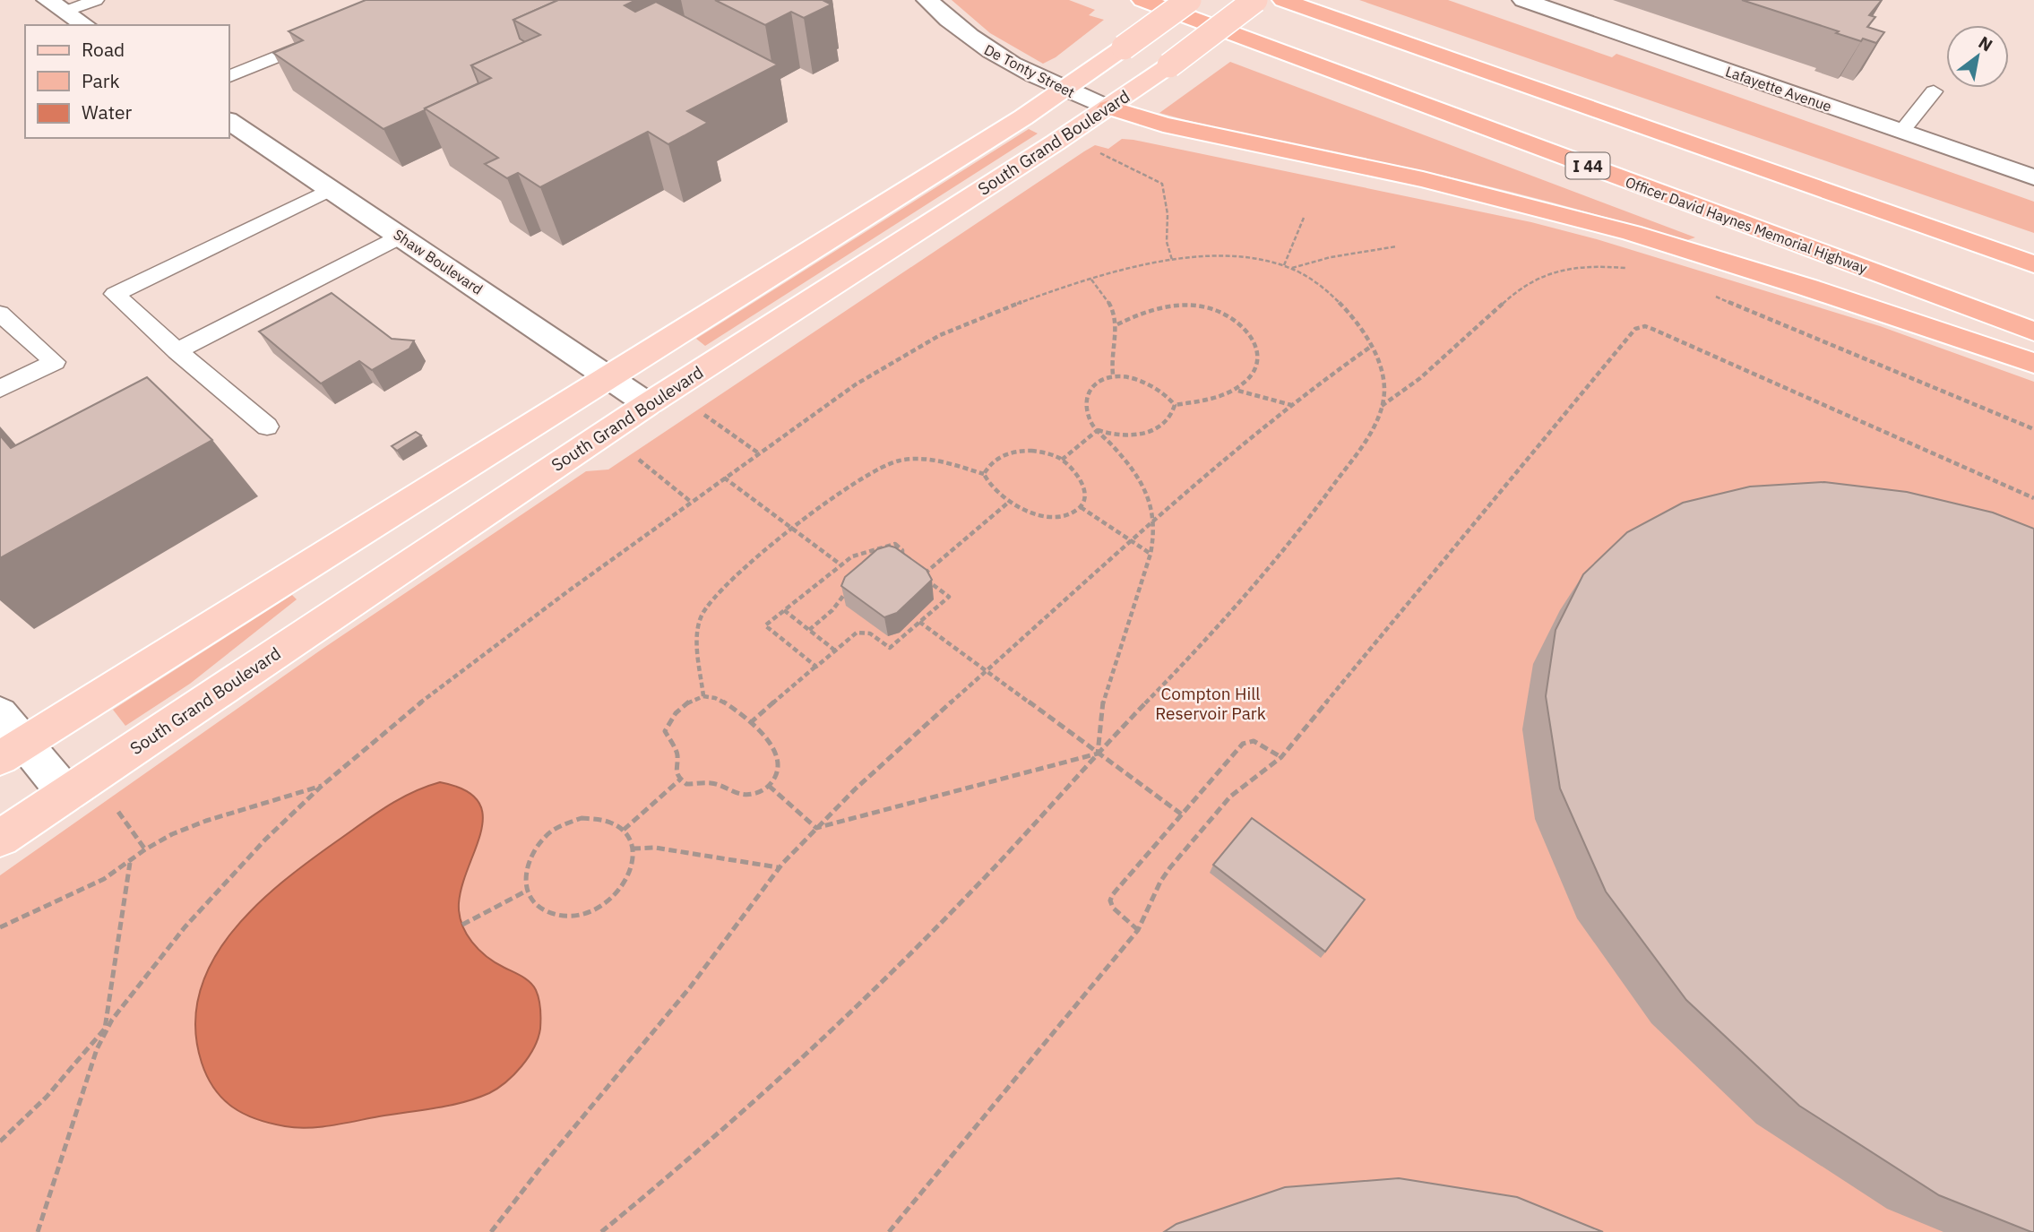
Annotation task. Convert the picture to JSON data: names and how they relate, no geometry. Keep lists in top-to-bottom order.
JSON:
{
  "streets": {
    "highway": ["I 44", "Officer David Haynes Memorial Highway"],
    "main road": ["South Grand Boulevard"],
    "street": ["De Tonty Street", "Lafayette Avenue", "Shaw Boulevard"]
  },
  "crossings": [
    ["De Tonty Street", "South Grand Boulevard"],
    ["South Grand Boulevard", "Shaw Boulevard"]
  ],
  "parks": ["Compton Hill Reservoir Park"],
  "legend": ["Road", "Park", "Water"],
  "north": "top right"
}
